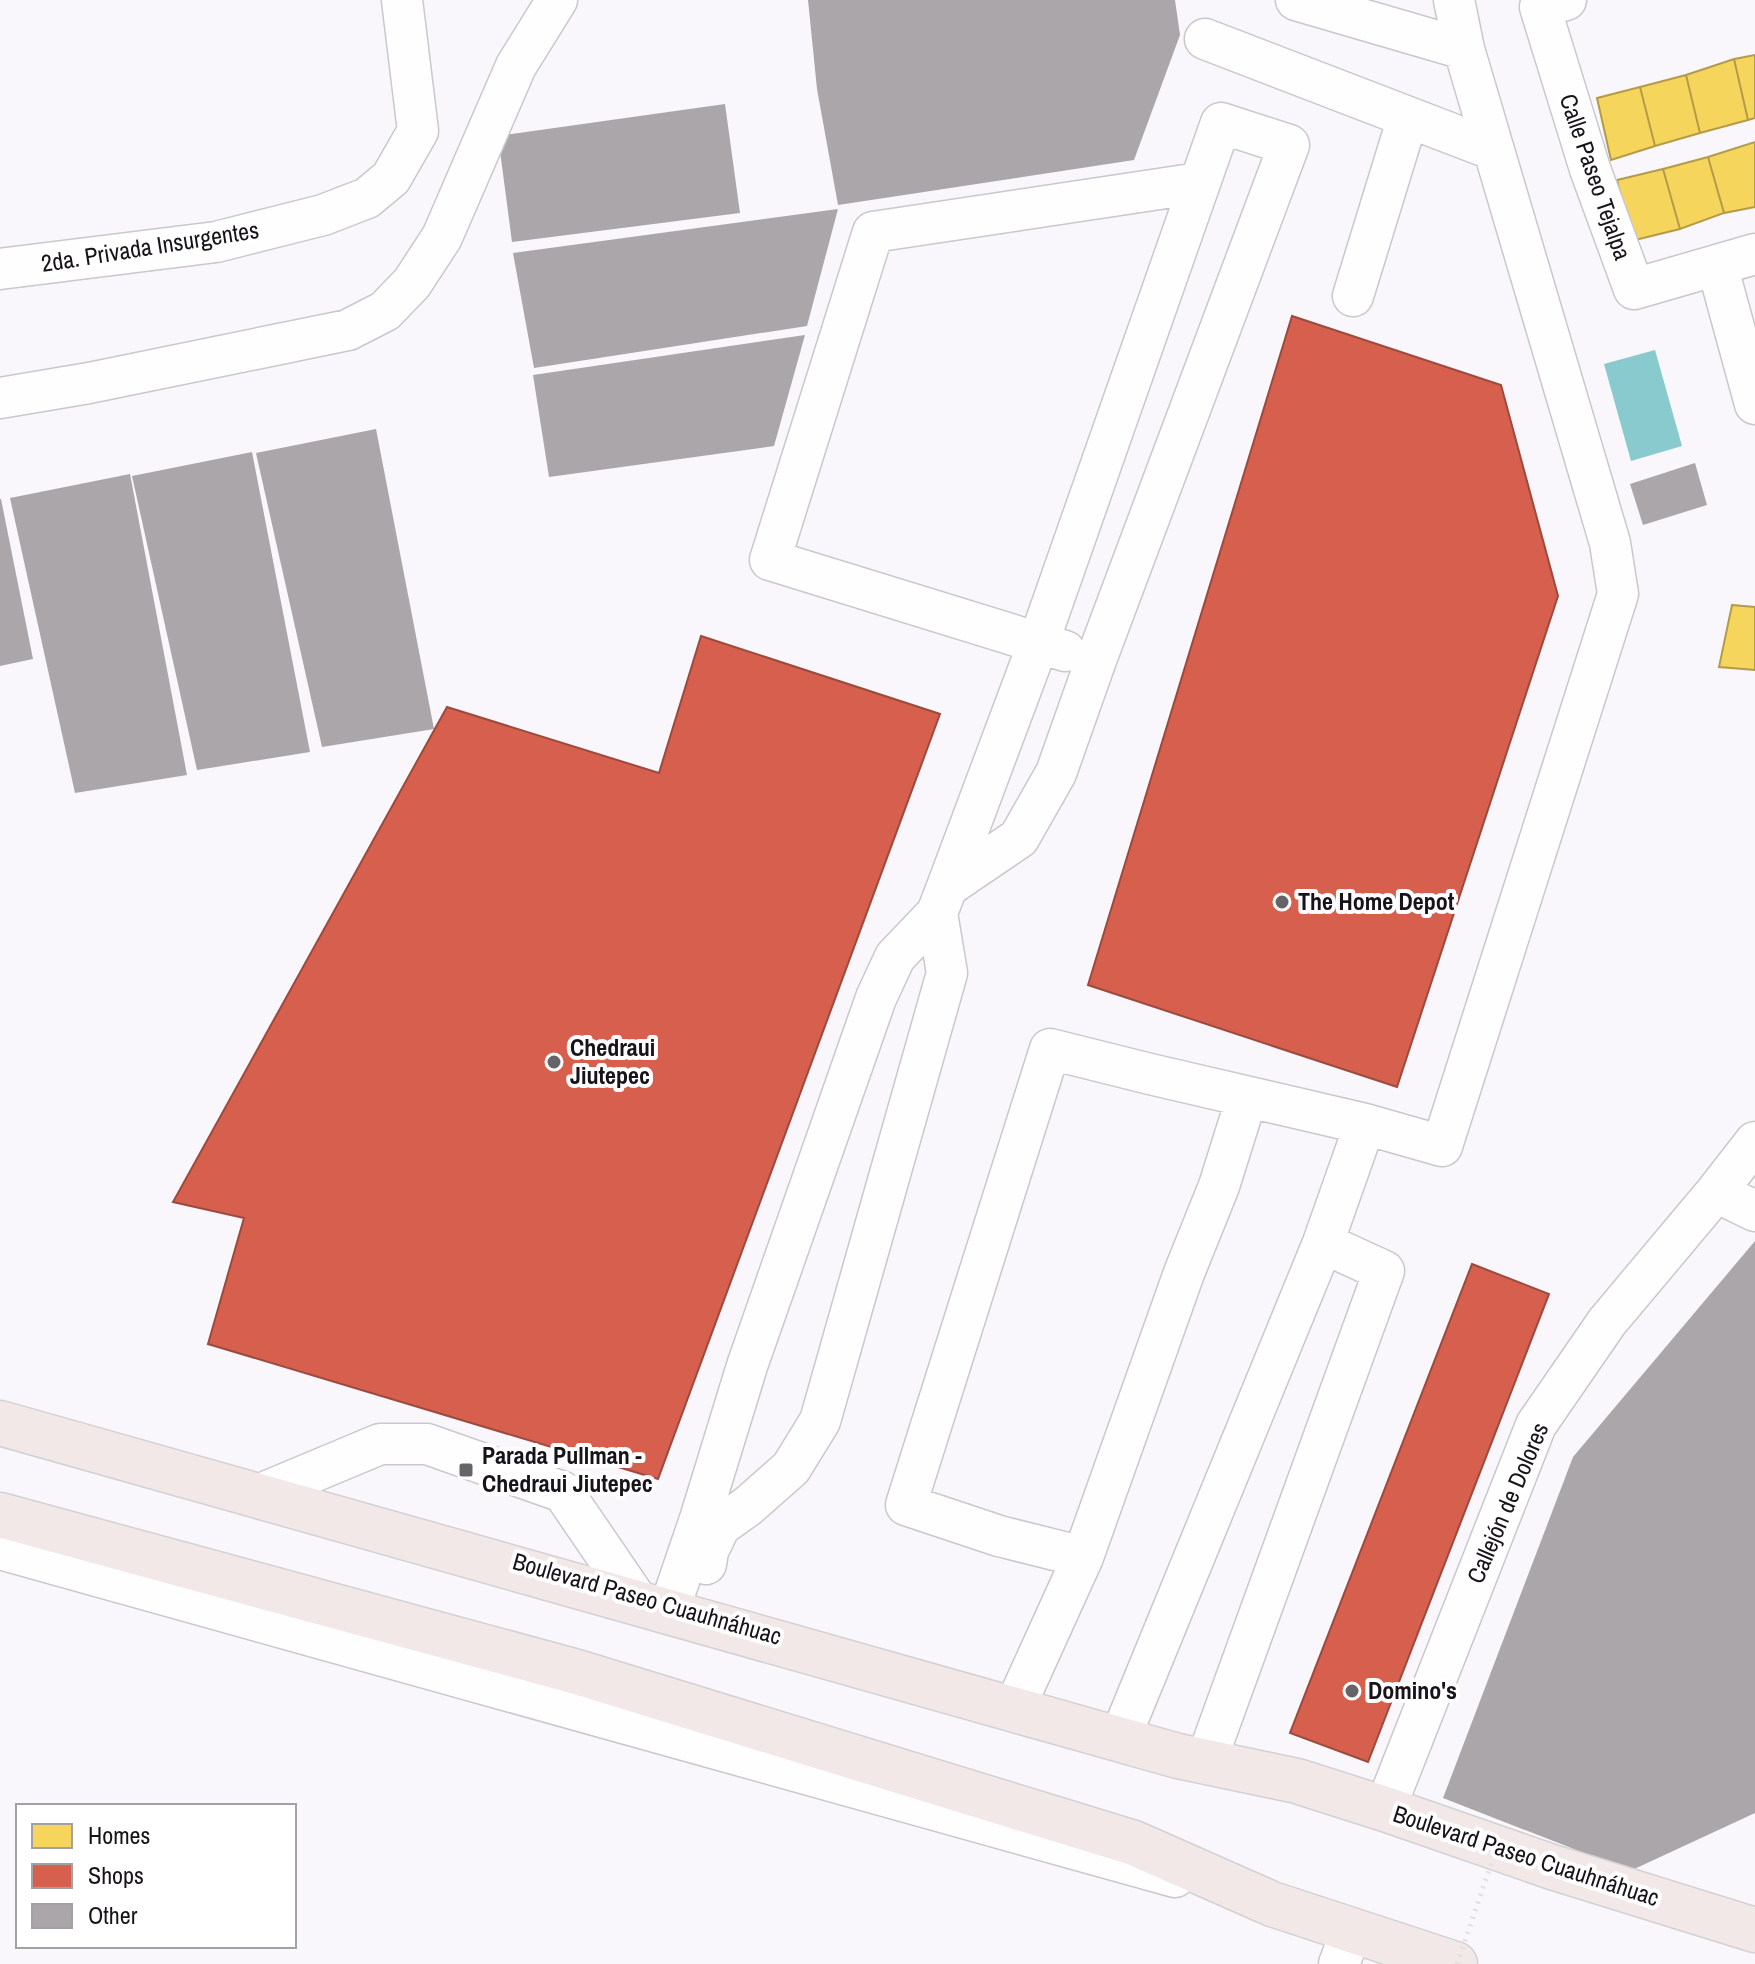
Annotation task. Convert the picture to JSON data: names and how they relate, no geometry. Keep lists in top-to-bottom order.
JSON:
{
  "streets": {
    "main road": ["Boulevard Paseo Cuauhnáhuac"],
    "street": ["Calle Paseo Tejalpa", "2da. Privada Insurgentes", "Callejón de Dolores"]
  },
  "crossings": [
    ["Callejón de Dolores", "Boulevard Paseo Cuauhnáhuac"]
  ],
  "places": {
    "other": ["The Home Depot", "Chedraui Jiutepec", "Domino's"],
    "transit": ["Parada Pullman - Chedraui Jiutepec"]
  },
  "legend": ["Homes", "Shops", "Other"]
}
